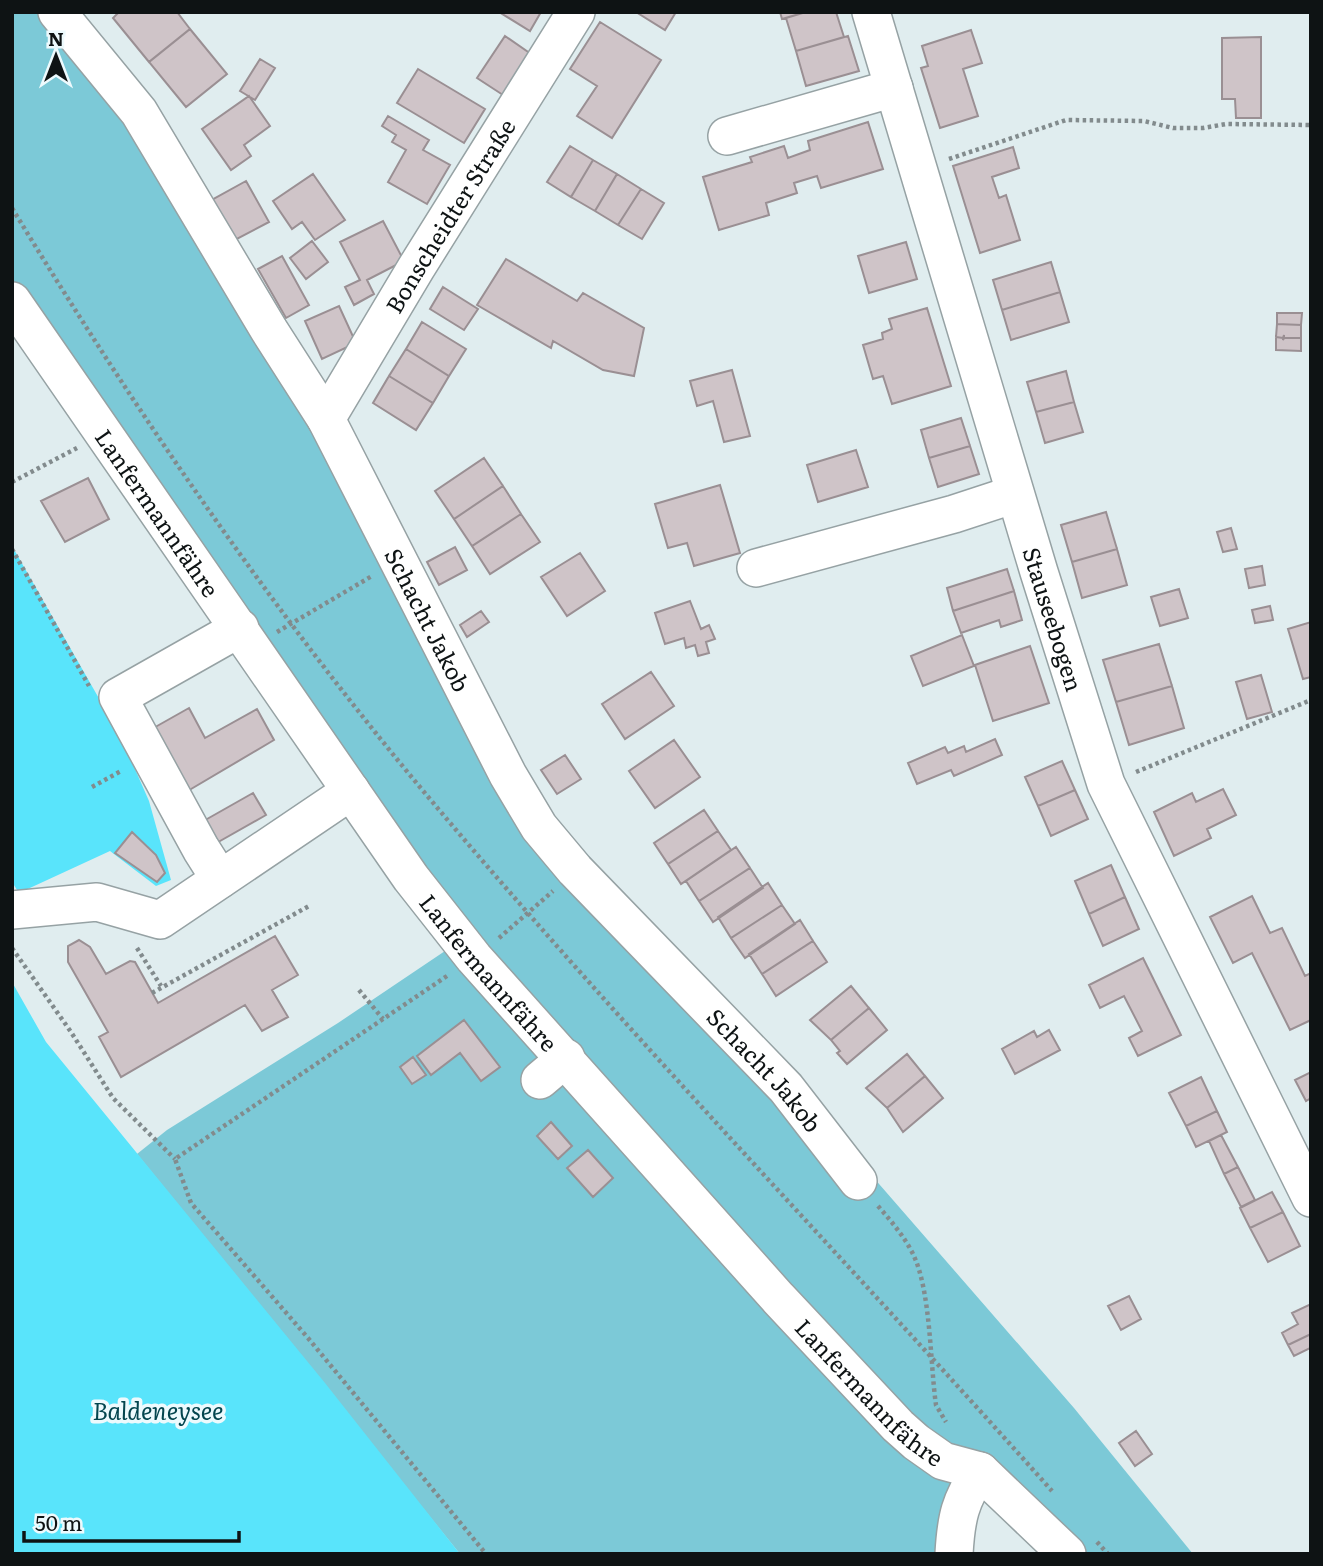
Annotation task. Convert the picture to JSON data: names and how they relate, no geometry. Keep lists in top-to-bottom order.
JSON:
{
  "streets": {
    "street": [
      "Bonscheidter Straße",
      "Lanfermannfähre",
      "Schacht Jakob",
      "Stauseebogen"
    ]
  },
  "crossings": [
    ["Bonscheidter Straße", "Schacht Jakob"]
  ],
  "water": ["Baldeneysee"],
  "scale_bar": "50 m",
  "north": "top"
}
